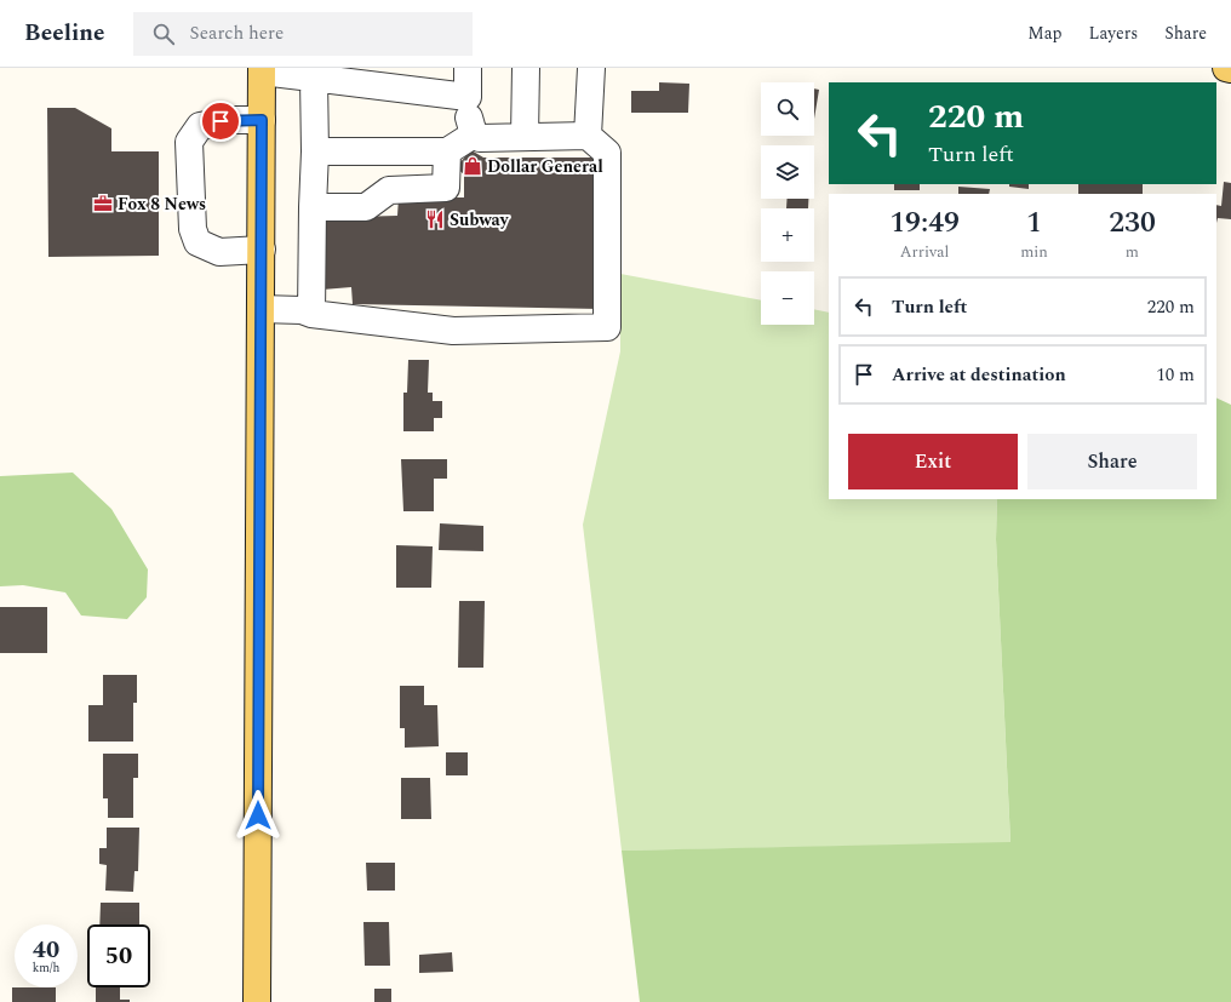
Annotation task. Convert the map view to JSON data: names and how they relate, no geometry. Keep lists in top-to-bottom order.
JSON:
{
  "places": {
    "shop": ["Dollar General"],
    "office": ["Fox 8 News"],
    "restaurant": ["Subway"]
  },
  "page": {
    "header": "Beeline",
    "search": "Search here",
    "nav": ["Map", "Layers", "Share"],
    "map_buttons": ["+", "−"],
    "turn": ["220 m", "Turn left"],
    "eta": [
      "19:49",
      "Arrival",
      "1",
      "min",
      "230",
      "m"
    ],
    "list": [
      {
        "name": "Turn left",
        "value": "220 m"
      },
      {
        "name": "Arrive at destination",
        "value": "10 m"
      }
    ],
    "buttons": ["Exit", "Share"],
    "speed": "40 km/h",
    "limit": "50"
  }
}
